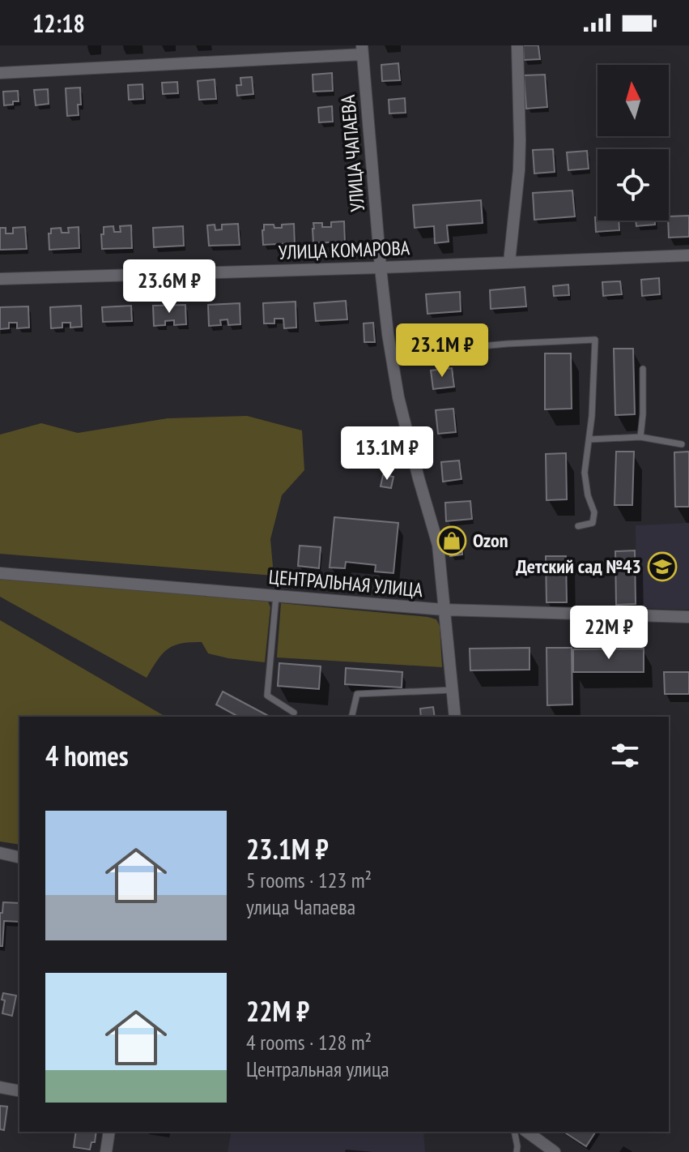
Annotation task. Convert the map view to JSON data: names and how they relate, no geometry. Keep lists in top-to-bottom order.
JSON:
{
  "streets": {
    "street": ["УЛИЦА ЧАПАЕВА", "УЛИЦА КОМАРОВА", "ЦЕНТРАЛЬНАЯ УЛИЦА"]
  },
  "crossings": [
    ["УЛИЦА ЧАПАЕВА", "УЛИЦА КОМАРОВА"],
    ["УЛИЦА ЧАПАЕВА", "ЦЕНТРАЛЬНАЯ УЛИЦА"]
  ],
  "places": {
    "shop": ["Ozon"],
    "school or university": ["Детский сад №43"]
  },
  "north": "top",
  "page": {
    "status": "12:18",
    "price": [
      "23.6M ₽",
      "23.1M ₽",
      "13.1M ₽",
      "22M ₽"
    ],
    "heading": "4 homes",
    "list": [
      {
        "name": "23.1M ₽",
        "note": "5 rooms · 123 m² · улица Чапаева"
      },
      {
        "name": "22M ₽",
        "note": "4 rooms · 128 m² · Центральная улица"
      }
    ]
  }
}
